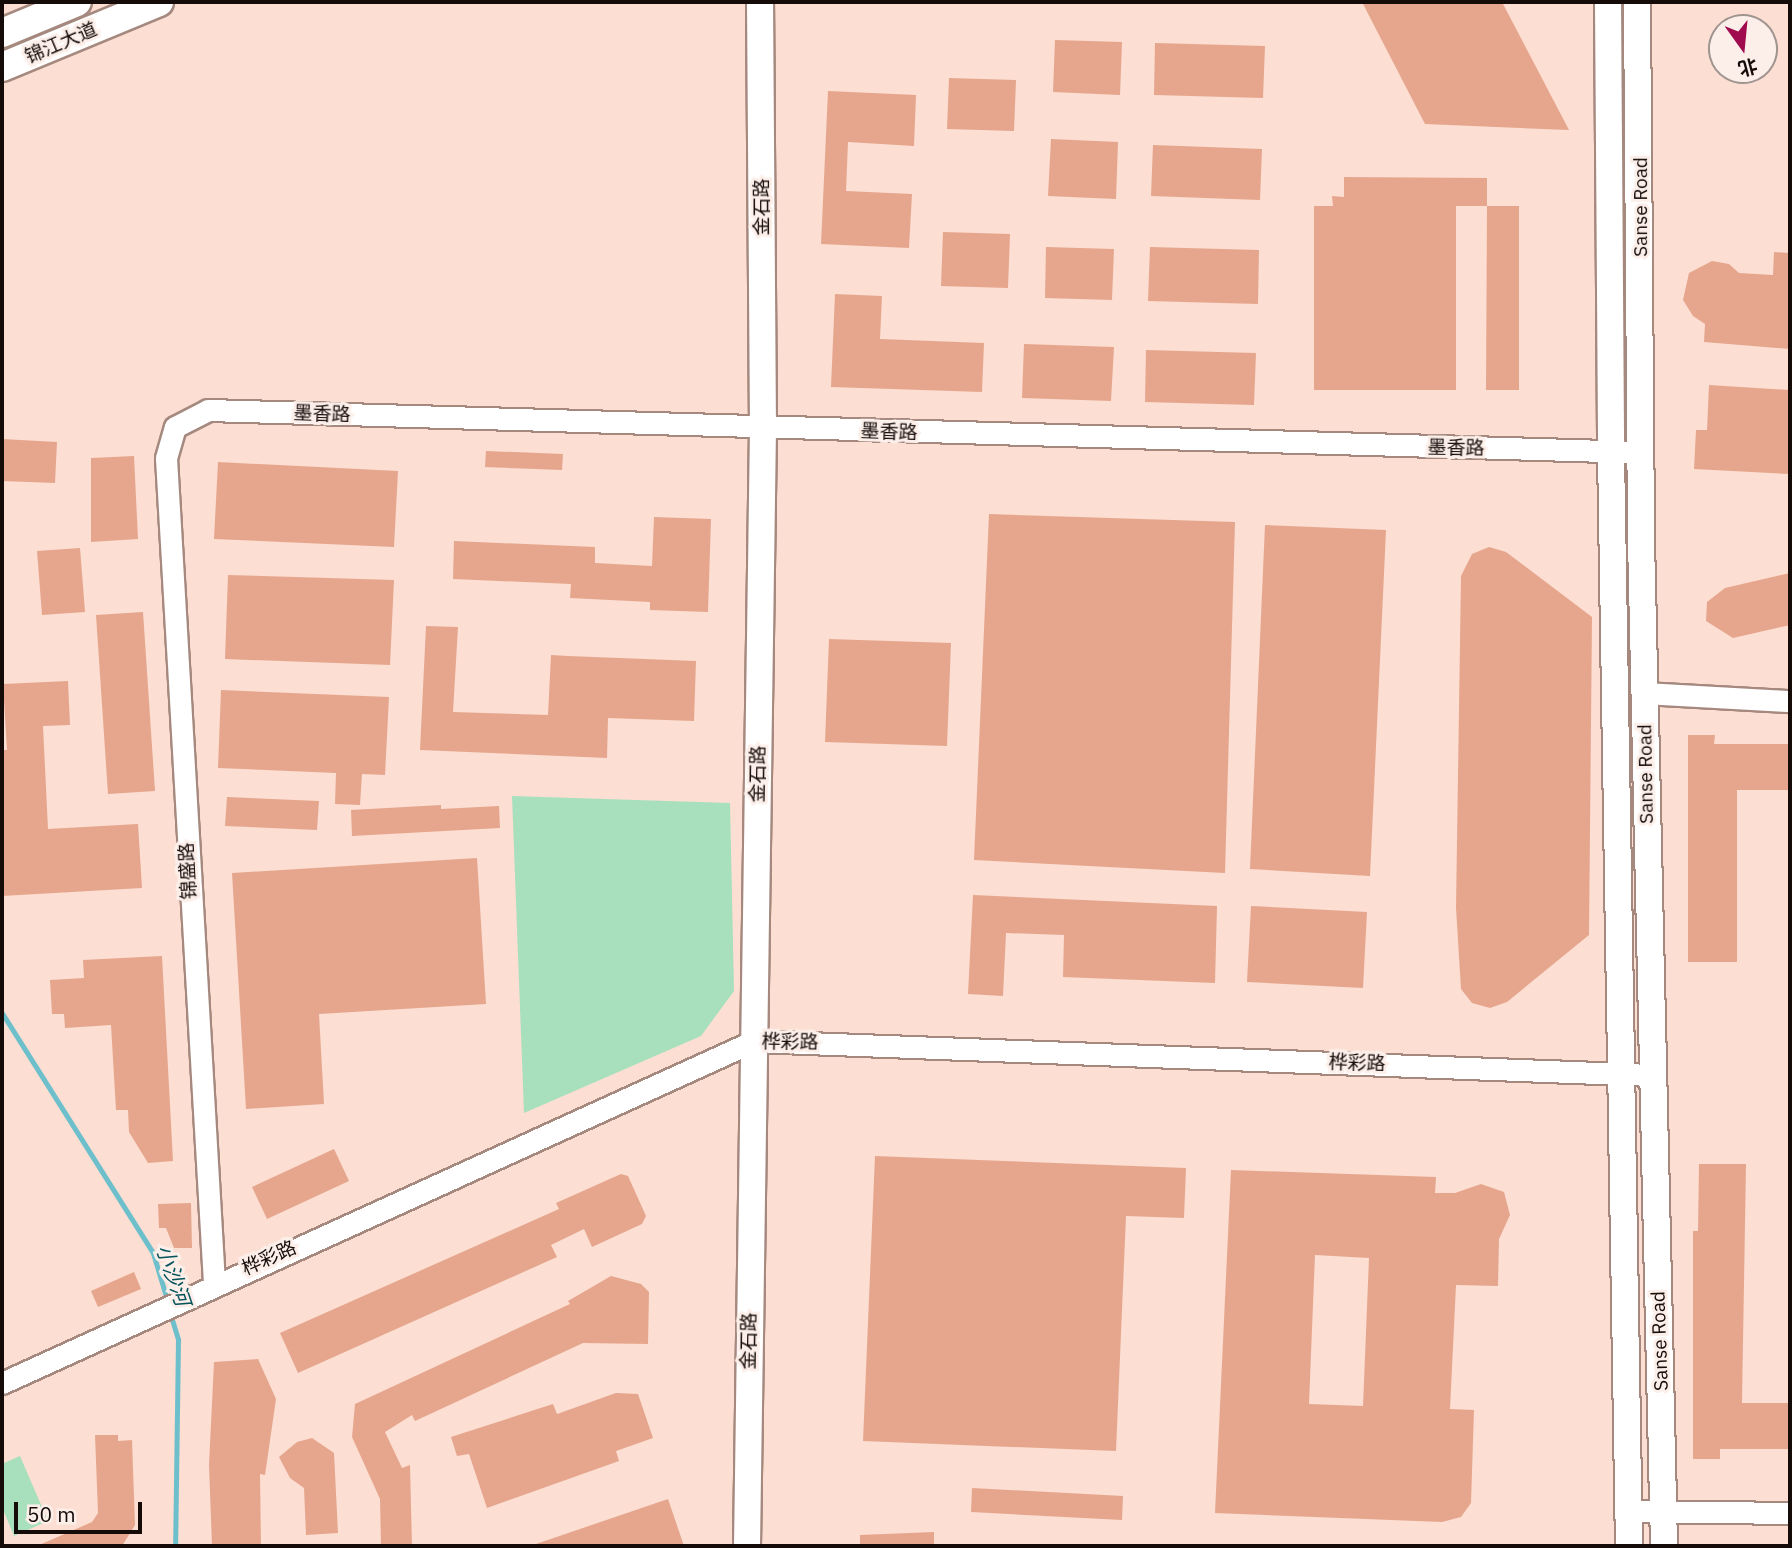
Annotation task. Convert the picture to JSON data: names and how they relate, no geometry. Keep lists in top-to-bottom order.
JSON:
{
  "streets": {
    "main road": ["锦江大道"],
    "street": [
      "金石路",
      "Sanse Road",
      "墨香路",
      "锦盛路",
      "桦彩路"
    ]
  },
  "crossings": [
    ["金石路", "墨香路"],
    ["金石路", "桦彩路"],
    ["Sanse Road", "墨香路"],
    ["Sanse Road", "桦彩路"],
    ["墨香路", "锦盛路"],
    ["锦盛路", "桦彩路"]
  ],
  "water": ["小沙河"],
  "scale_bar": "50 m",
  "north": "bottom"
}
